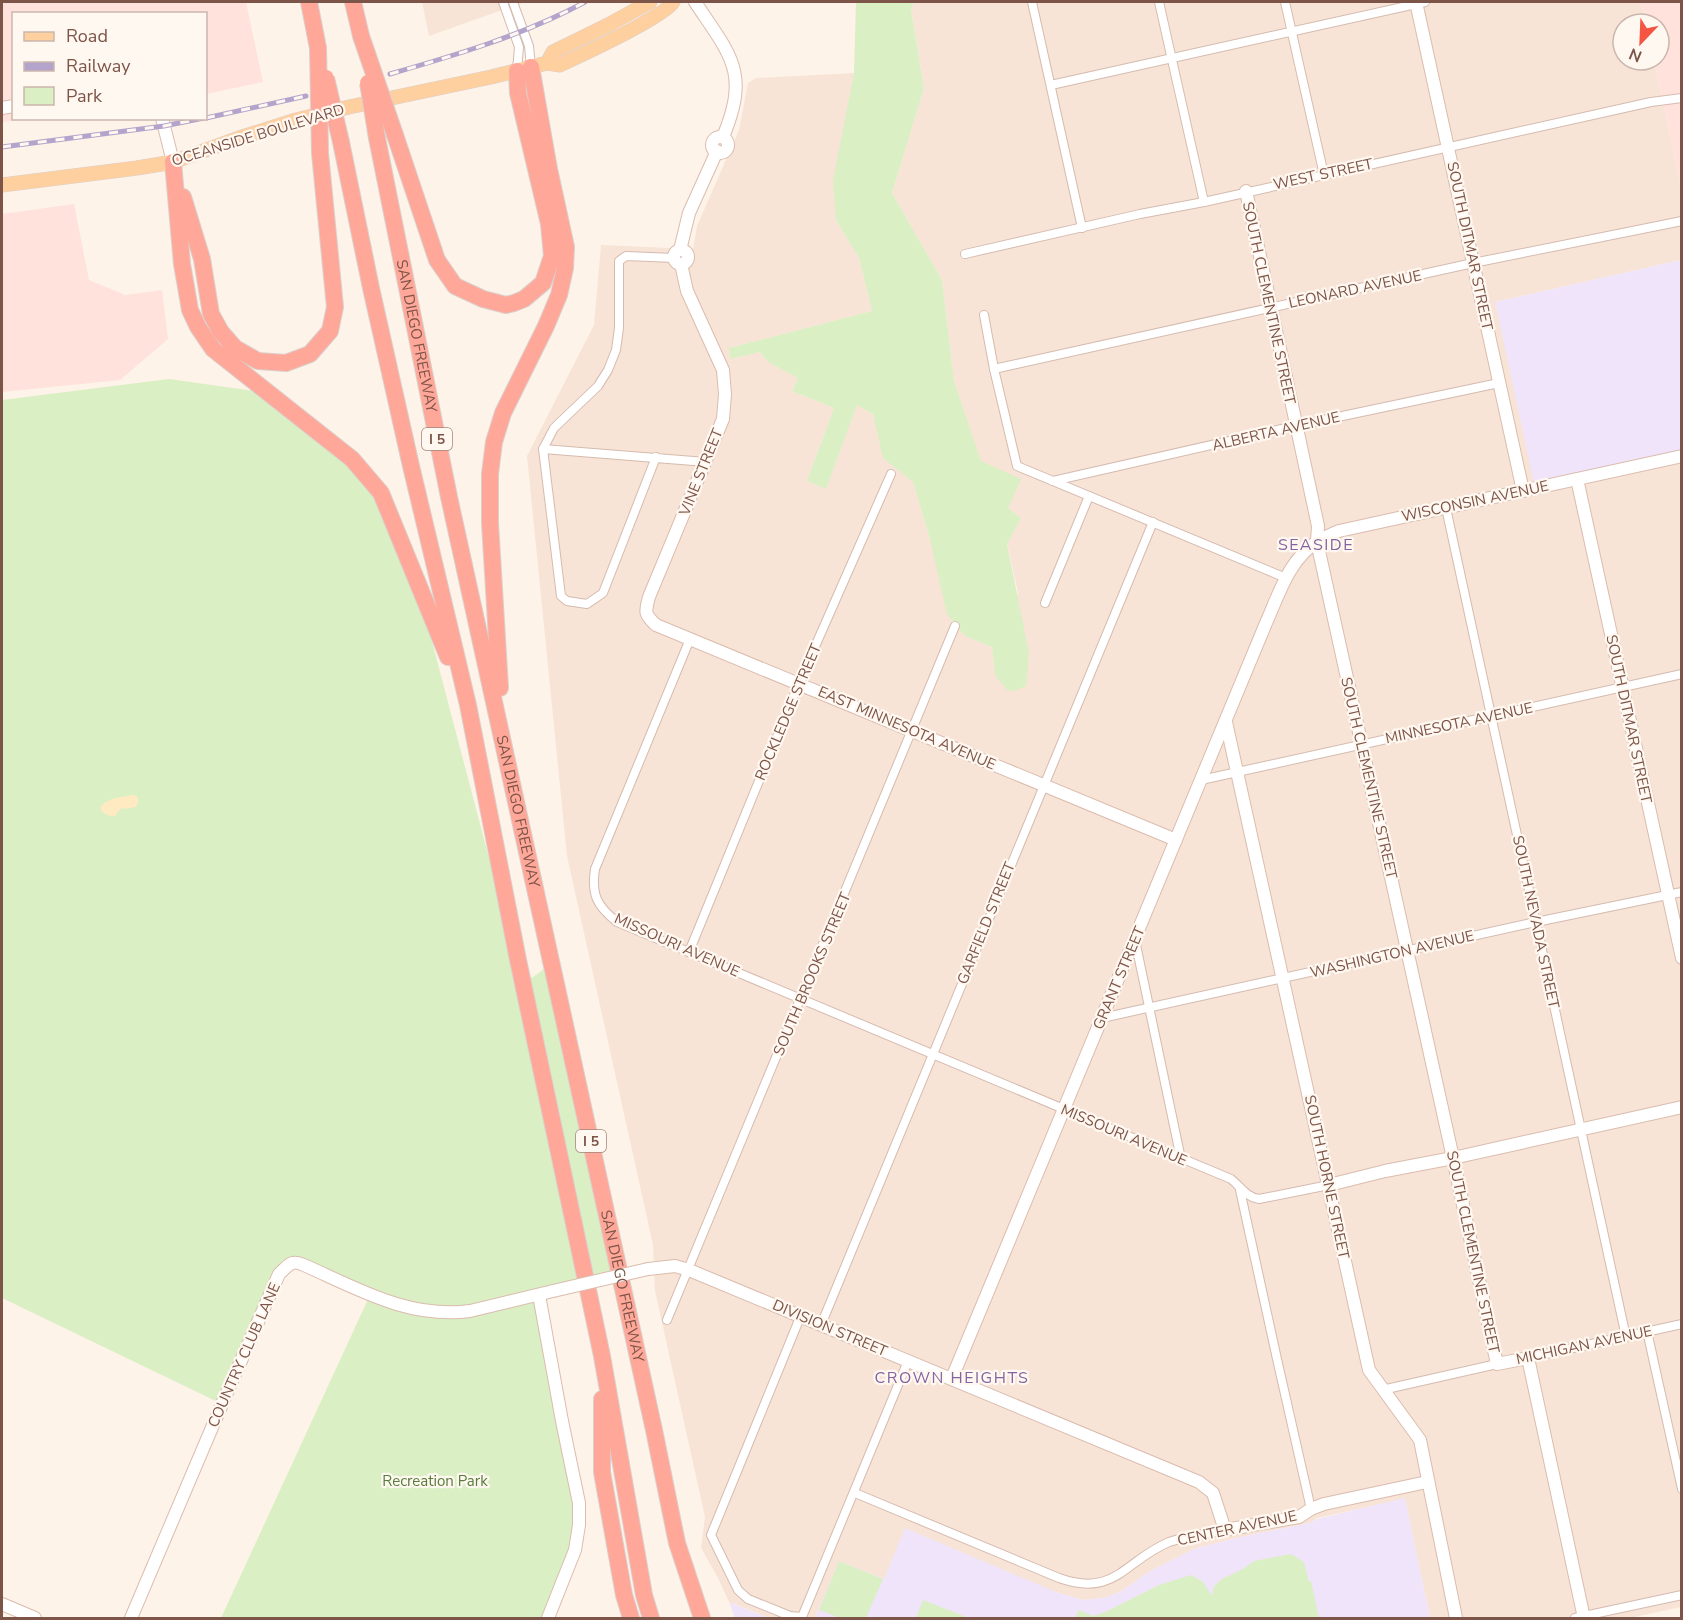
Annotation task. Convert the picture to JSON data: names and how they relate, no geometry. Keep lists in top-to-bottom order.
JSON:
{
  "streets": {
    "highway": ["SAN DIEGO FREEWAY", "I 5"],
    "main road": ["OCEANSIDE BOULEVARD"],
    "street": [
      "WEST STREET",
      "SOUTH DITMAR STREET",
      "LEONARD AVENUE",
      "SOUTH CLEMENTINE STREET",
      "ALBERTA AVENUE",
      "VINE STREET",
      "WISCONSIN AVENUE",
      "ROCKLEDGE STREET",
      "MINNESOTA AVENUE",
      "EAST MINNESOTA AVENUE",
      "SOUTH NEVADA STREET",
      "GARFIELD STREET",
      "MISSOURI AVENUE",
      "WASHINGTON AVENUE",
      "SOUTH BROOKS STREET",
      "GRANT STREET",
      "SOUTH HORNE STREET",
      "DIVISION STREET",
      "MICHIGAN AVENUE",
      "COUNTRY CLUB LANE",
      "CENTER AVENUE"
    ]
  },
  "crossings": [
    ["WEST STREET", "SOUTH DITMAR STREET"],
    ["WEST STREET", "SOUTH CLEMENTINE STREET"],
    ["SOUTH DITMAR STREET", "LEONARD AVENUE"],
    ["SOUTH DITMAR STREET", "ALBERTA AVENUE"],
    ["SOUTH DITMAR STREET", "WISCONSIN AVENUE"],
    ["SOUTH DITMAR STREET", "MINNESOTA AVENUE"],
    ["SOUTH DITMAR STREET", "WASHINGTON AVENUE"],
    ["LEONARD AVENUE", "SOUTH CLEMENTINE STREET"],
    ["SOUTH CLEMENTINE STREET", "ALBERTA AVENUE"],
    ["SOUTH CLEMENTINE STREET", "WISCONSIN AVENUE"],
    ["SOUTH CLEMENTINE STREET", "MINNESOTA AVENUE"],
    ["SOUTH CLEMENTINE STREET", "MISSOURI AVENUE"],
    ["SOUTH CLEMENTINE STREET", "WASHINGTON AVENUE"],
    ["SOUTH CLEMENTINE STREET", "MICHIGAN AVENUE"],
    ["VINE STREET", "EAST MINNESOTA AVENUE"],
    ["WISCONSIN AVENUE", "SOUTH NEVADA STREET"],
    ["WISCONSIN AVENUE", "GRANT STREET"],
    ["ROCKLEDGE STREET", "EAST MINNESOTA AVENUE"],
    ["ROCKLEDGE STREET", "MISSOURI AVENUE"],
    ["MINNESOTA AVENUE", "SOUTH NEVADA STREET"],
    ["MINNESOTA AVENUE", "GRANT STREET"],
    ["MINNESOTA AVENUE", "SOUTH HORNE STREET"],
    ["EAST MINNESOTA AVENUE", "GARFIELD STREET"],
    ["EAST MINNESOTA AVENUE", "MISSOURI AVENUE"],
    ["EAST MINNESOTA AVENUE", "SOUTH BROOKS STREET"],
    ["EAST MINNESOTA AVENUE", "GRANT STREET"],
    ["SOUTH NEVADA STREET", "MISSOURI AVENUE"],
    ["SOUTH NEVADA STREET", "WASHINGTON AVENUE"],
    ["SOUTH NEVADA STREET", "MICHIGAN AVENUE"],
    ["GARFIELD STREET", "MISSOURI AVENUE"],
    ["GARFIELD STREET", "DIVISION STREET"],
    ["MISSOURI AVENUE", "SOUTH BROOKS STREET"],
    ["MISSOURI AVENUE", "GRANT STREET"],
    ["MISSOURI AVENUE", "SOUTH HORNE STREET"],
    ["WASHINGTON AVENUE", "GRANT STREET"],
    ["WASHINGTON AVENUE", "SOUTH HORNE STREET"],
    ["SOUTH BROOKS STREET", "DIVISION STREET"],
    ["GRANT STREET", "SOUTH HORNE STREET"],
    ["GRANT STREET", "DIVISION STREET"],
    ["SOUTH HORNE STREET", "MICHIGAN AVENUE"],
    ["SOUTH HORNE STREET", "CENTER AVENUE"],
    ["DIVISION STREET", "COUNTRY CLUB LANE"],
    ["DIVISION STREET", "CENTER AVENUE"]
  ],
  "districts": ["SEASIDE", "CROWN HEIGHTS"],
  "parks": ["Recreation Park"],
  "legend": ["Road", "Railway", "Park"],
  "north": "bottom left"
}
